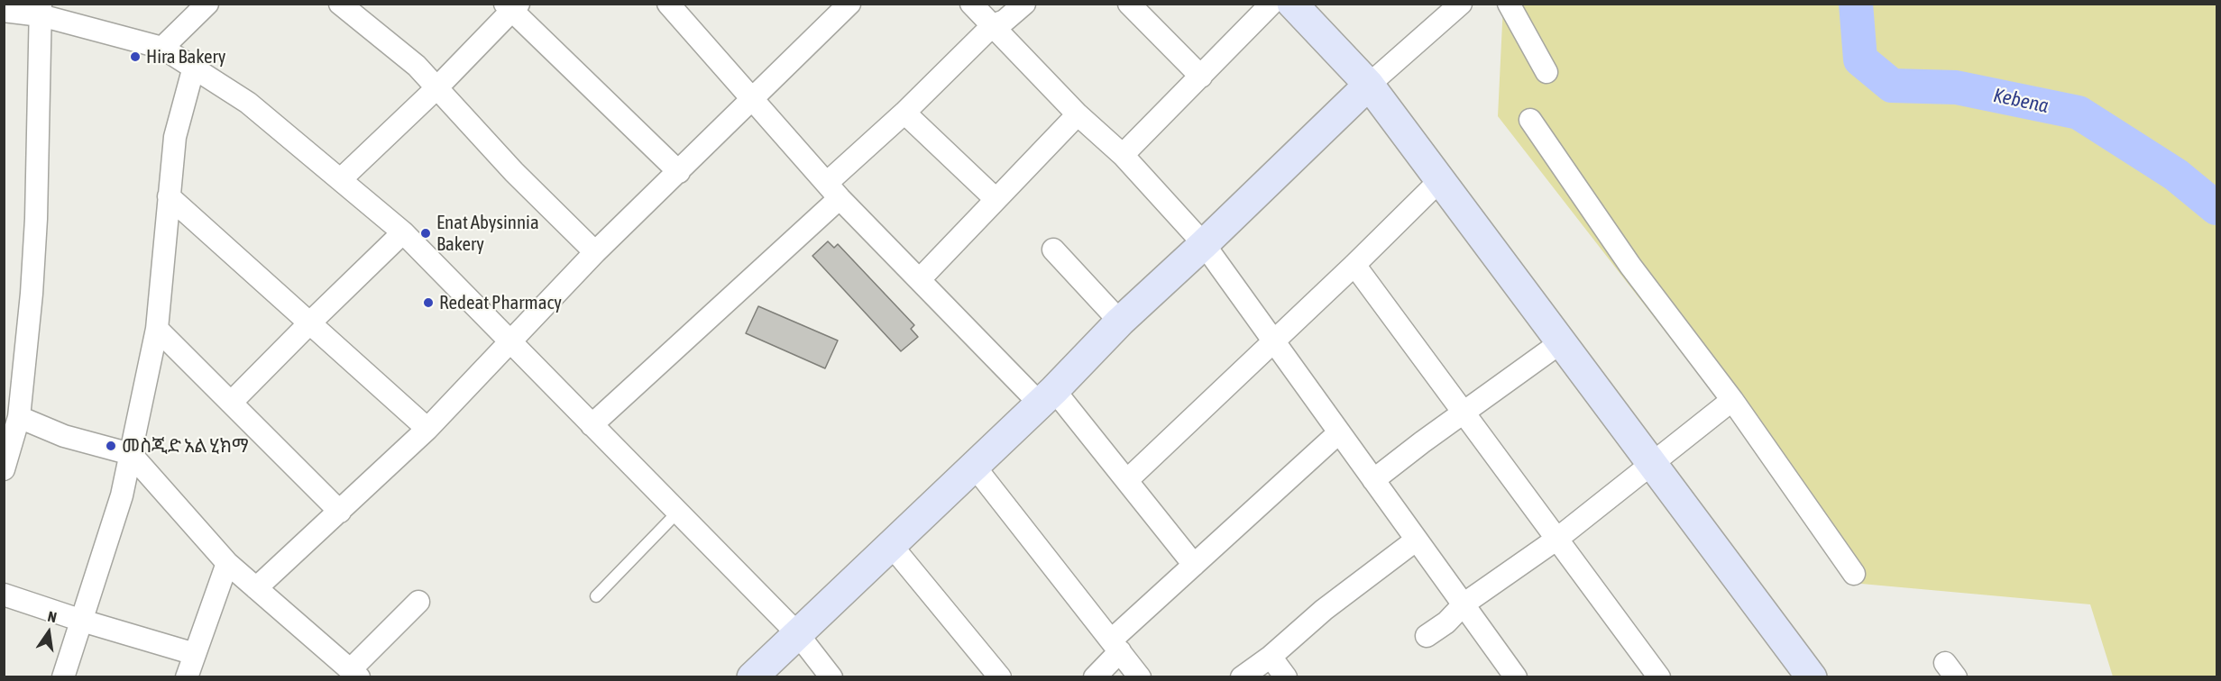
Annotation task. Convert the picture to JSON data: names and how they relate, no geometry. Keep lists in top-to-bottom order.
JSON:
{
  "water": ["Kebena"],
  "places": [
    "Hira Bakery",
    "Enat Abysinnia Bakery",
    "Redeat Pharmacy",
    "መስጂድ አል ሂክማ"
  ],
  "north": "top"
}
